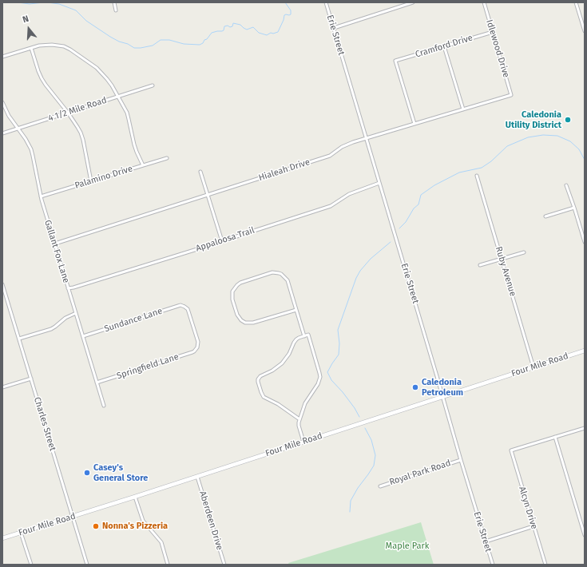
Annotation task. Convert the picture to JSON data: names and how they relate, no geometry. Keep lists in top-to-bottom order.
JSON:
{
  "streets": {
    "main road": ["Four Mile Road"],
    "street": [
      "Erie Street",
      "Cramford Drive",
      "Idlewood Drive",
      "4 1/2 Mile Road",
      "Hialeah Drive",
      "Palamino Drive",
      "Appaloosa Trail",
      "Gallant Fox Lane",
      "Ruby Avenue",
      "Sundance Lane",
      "Springfield Lane",
      "Charles Street",
      "Royal Park Road",
      "Alcyn Drive",
      "Aberdeen Drive"
    ]
  },
  "crossings": [
    ["Erie Street", "Hialeah Drive"],
    ["Erie Street", "Appaloosa Trail"],
    ["Erie Street", "Four Mile Road"],
    ["Erie Street", "Royal Park Road"],
    ["Cramford Drive", "Idlewood Drive"],
    ["Cramford Drive", "Hialeah Drive"],
    ["Idlewood Drive", "Hialeah Drive"],
    ["4 1/2 Mile Road", "Gallant Fox Lane"],
    ["Hialeah Drive", "Gallant Fox Lane"],
    ["Palamino Drive", "Gallant Fox Lane"],
    ["Appaloosa Trail", "Gallant Fox Lane"],
    ["Gallant Fox Lane", "Sundance Lane"],
    ["Gallant Fox Lane", "Springfield Lane"],
    ["Ruby Avenue", "Four Mile Road"],
    ["Four Mile Road", "Charles Street"],
    ["Four Mile Road", "Aberdeen Drive"]
  ],
  "parks": ["Maple Park"],
  "places": [
    "Caledonia Utility District",
    "Caledonia Petroleum",
    "Casey's General Store",
    "Nonna's Pizzeria"
  ],
  "north": "top"
}
